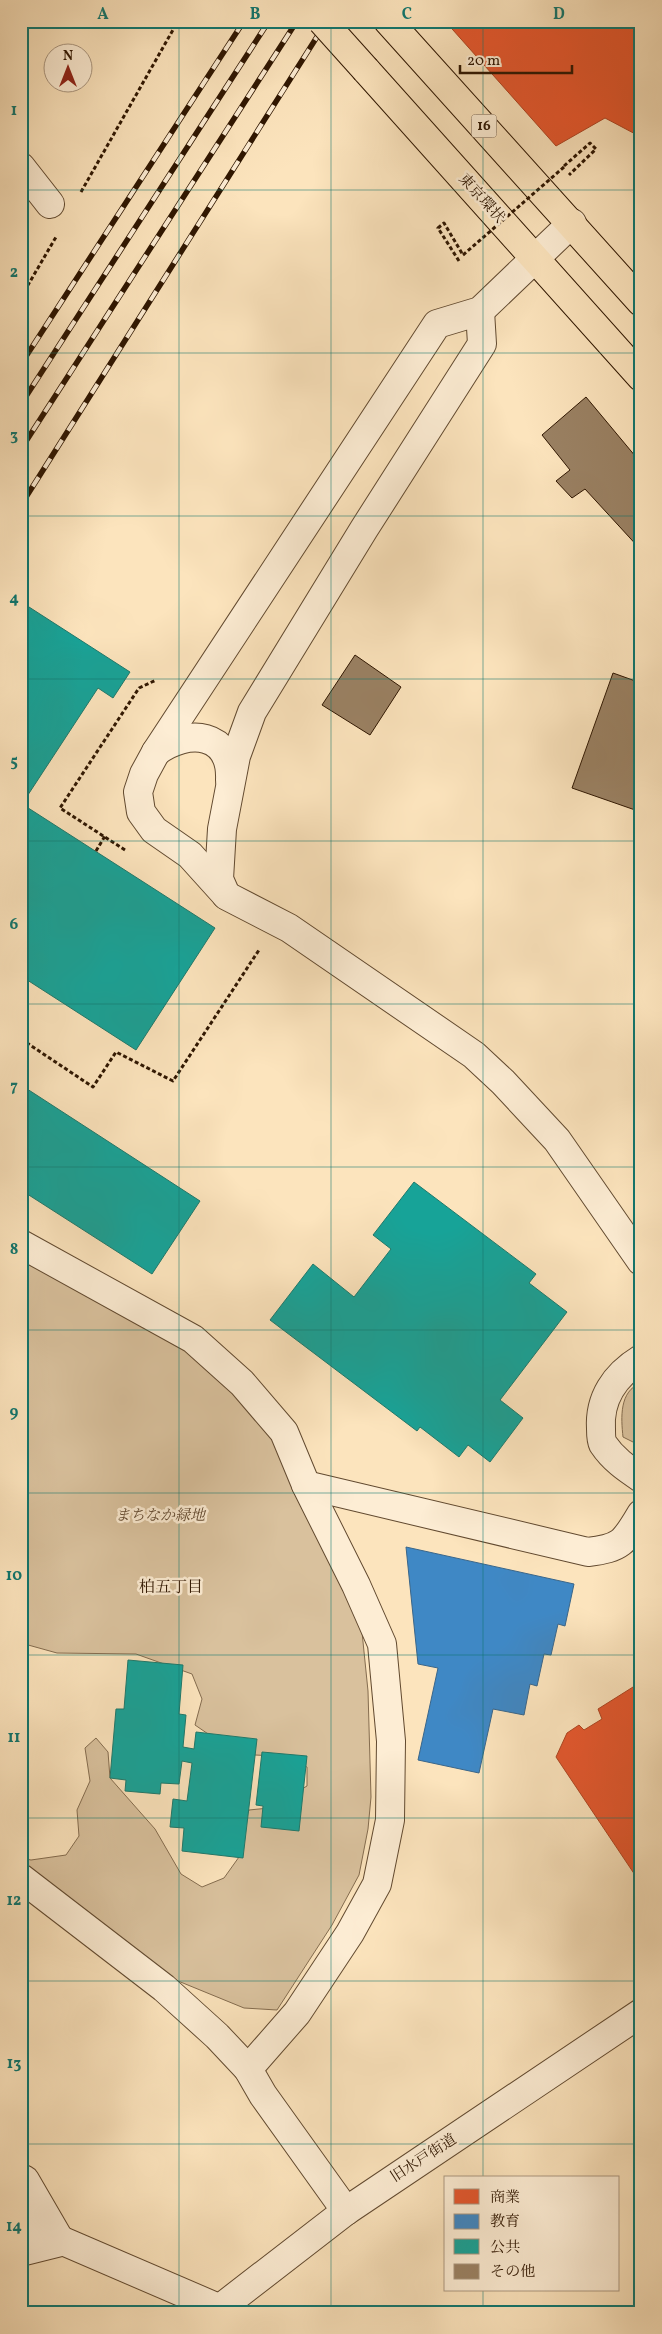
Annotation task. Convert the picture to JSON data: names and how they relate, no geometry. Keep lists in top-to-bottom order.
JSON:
{
  "streets": {
    "highway": ["16", "東京環状"],
    "street": ["旧水戸街道"]
  },
  "districts": ["柏五丁目"],
  "parks": ["まちなか緑地"],
  "legend": [
    "商業",
    "教育",
    "公共",
    "その他"
  ],
  "scale_bar": "20 m",
  "north": "top",
  "grid": {
    "columns": [
      "A",
      "B",
      "C",
      "D"
    ],
    "rows": [
      "1",
      "2",
      "3",
      "4",
      "5",
      "6",
      "7",
      "8",
      "9",
      "10",
      "11",
      "12",
      "13",
      "14"
    ]
  }
}
